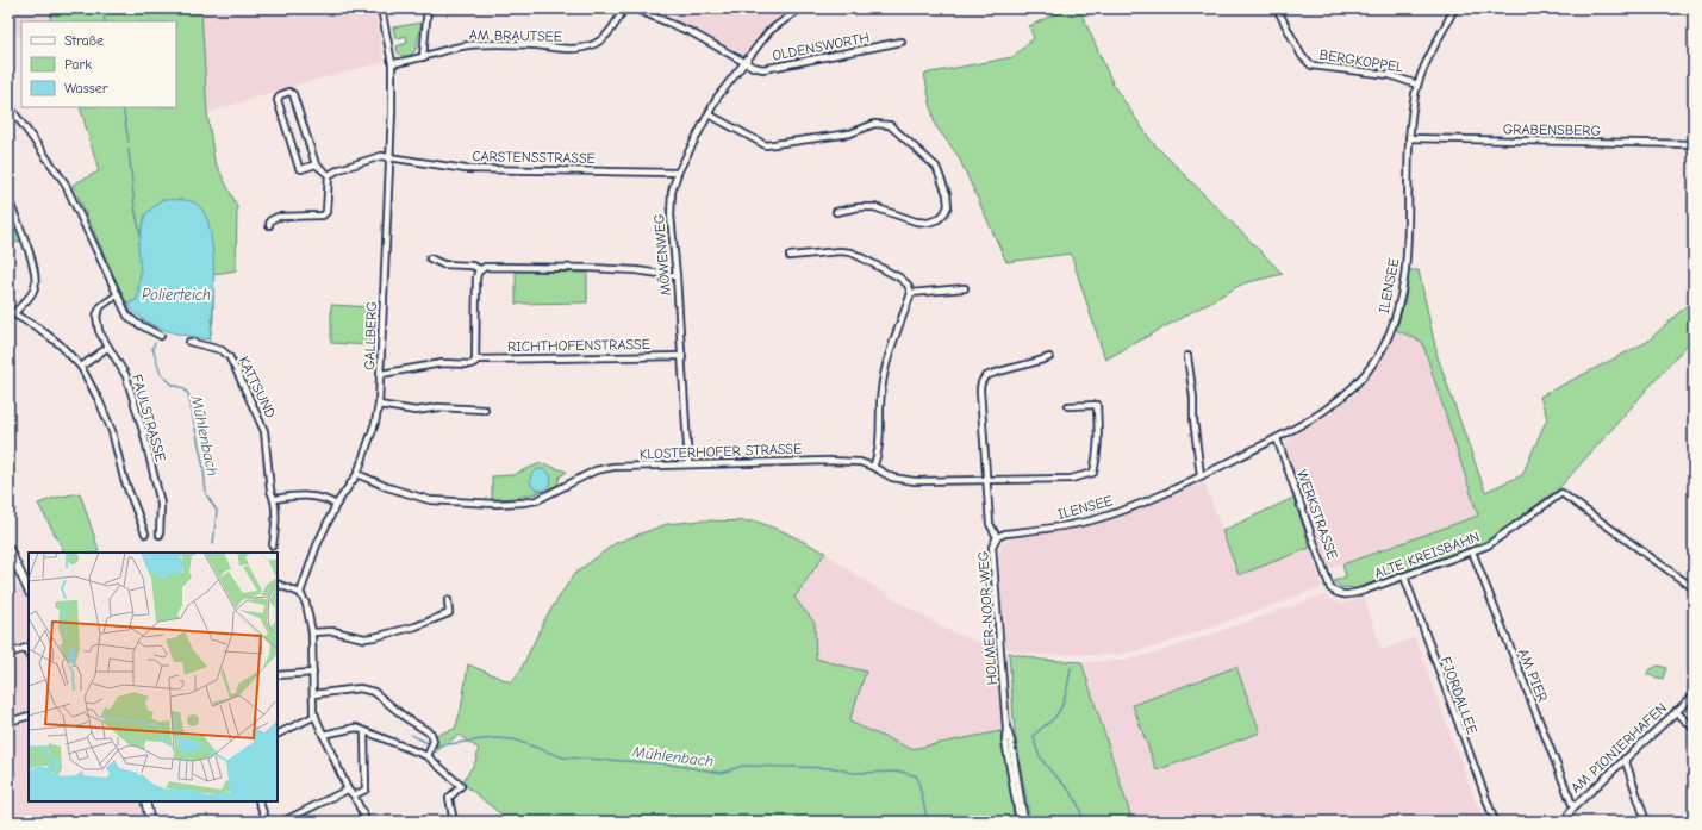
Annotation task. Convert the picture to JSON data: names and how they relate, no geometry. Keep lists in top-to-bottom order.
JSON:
{
  "streets": {
    "street": [
      "AM BRAUTSEE",
      "OLDENSWORTH",
      "BERGKOPPEL",
      "GRABENSBERG",
      "CARSTENSSTRASSE",
      "MÖWENWEG",
      "ILENSEE",
      "GALLBERG",
      "RICHTHOFENSTRASSE",
      "KATTSUND",
      "FAULSTRASSE",
      "KLOSTERHOFER STRASSE",
      "WERKSTRASSE",
      "ALTE KREISBAHN",
      "HOLMER-NOOR-WEG",
      "AM PIER",
      "FJORDALLEE",
      "AM PIONIERHAFEN"
    ]
  },
  "crossings": [
    ["AM BRAUTSEE", "GALLBERG"],
    ["OLDENSWORTH", "MÖWENWEG"],
    ["BERGKOPPEL", "ILENSEE"],
    ["GRABENSBERG", "ILENSEE"],
    ["CARSTENSSTRASSE", "MÖWENWEG"],
    ["CARSTENSSTRASSE", "GALLBERG"],
    ["MÖWENWEG", "RICHTHOFENSTRASSE"],
    ["MÖWENWEG", "KLOSTERHOFER STRASSE"],
    ["ILENSEE", "WERKSTRASSE"],
    ["ILENSEE", "HOLMER-NOOR-WEG"],
    ["GALLBERG", "RICHTHOFENSTRASSE"],
    ["GALLBERG", "KLOSTERHOFER STRASSE"],
    ["KLOSTERHOFER STRASSE", "HOLMER-NOOR-WEG"],
    ["WERKSTRASSE", "ALTE KREISBAHN"],
    ["ALTE KREISBAHN", "AM PIER"],
    ["ALTE KREISBAHN", "FJORDALLEE"],
    ["AM PIER", "AM PIONIERHAFEN"]
  ],
  "water": ["Polierteich", "Mühlenbach"],
  "legend": ["Straße", "Park", "Wasser"]
}
